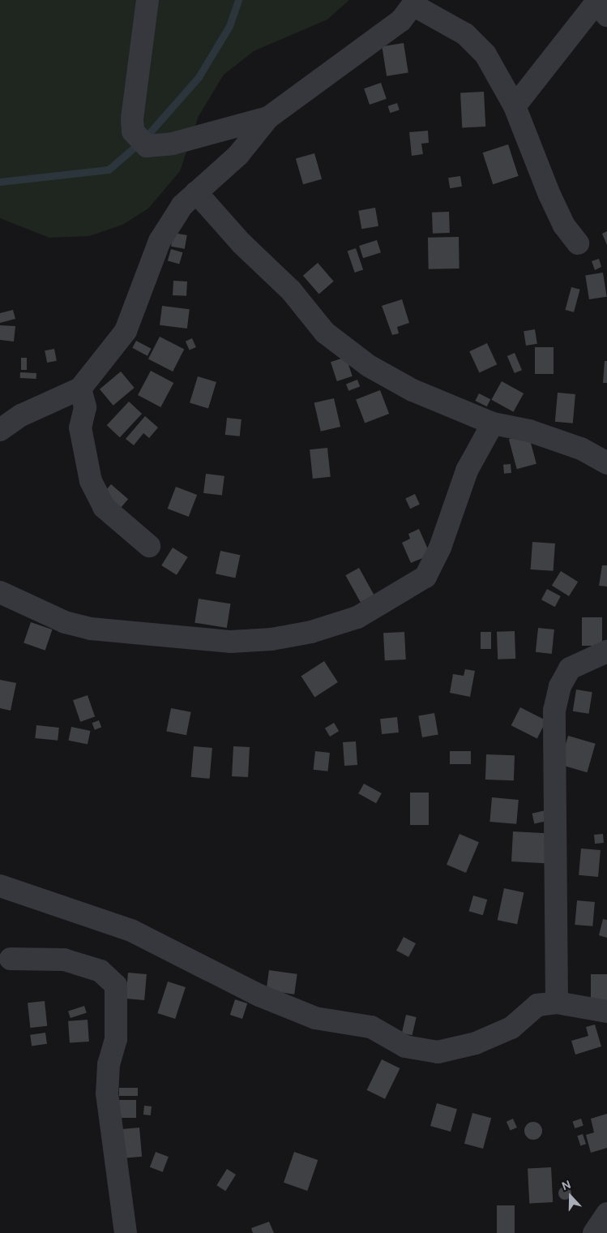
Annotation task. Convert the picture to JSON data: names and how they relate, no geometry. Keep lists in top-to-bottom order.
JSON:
{
  "north": "top"
}
